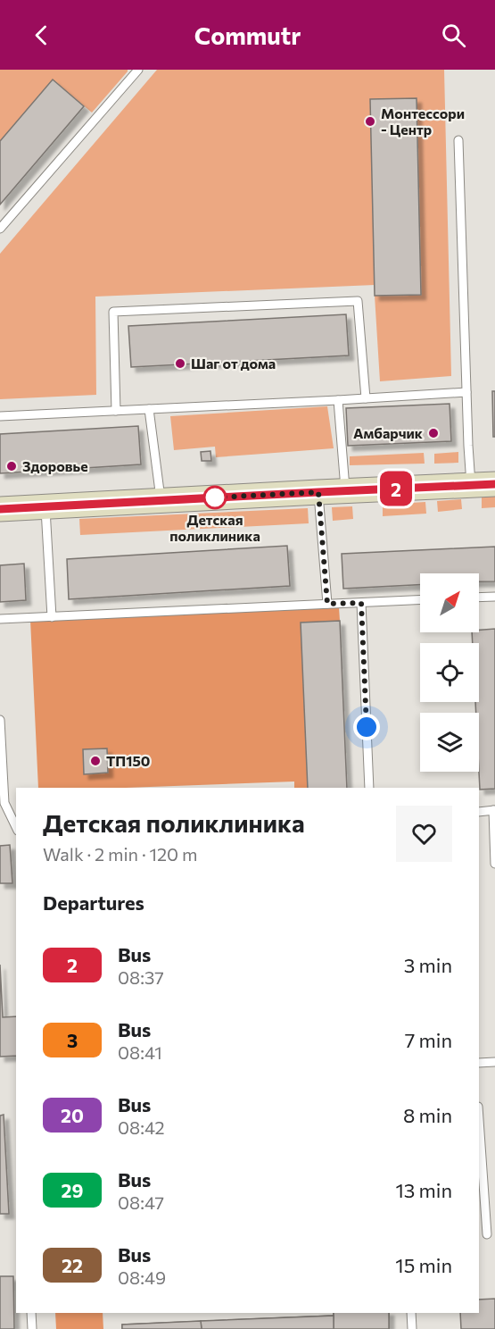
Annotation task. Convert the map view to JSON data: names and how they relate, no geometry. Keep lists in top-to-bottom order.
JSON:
{
  "places": [
    "Монтессори - Центр",
    "Шаг от дома",
    "Амбарчик",
    "Здоровье",
    "Детская поликлиника",
    "ТП150"
  ],
  "lines": ["bus line 2"],
  "north": "top right",
  "page": {
    "header": "Commutr",
    "on_map": "2",
    "heading": [
      ["Детская поликлиника", "Walk · 2 min · 120 m"],
      "Departures"
    ],
    "list": [
      {
        "mark": "2",
        "name": "Bus",
        "note": "08:37",
        "value": "3 min"
      },
      {
        "mark": "3",
        "name": "Bus",
        "note": "08:41",
        "value": "7 min"
      },
      {
        "mark": "20",
        "name": "Bus",
        "note": "08:42",
        "value": "8 min"
      },
      {
        "mark": "29",
        "name": "Bus",
        "note": "08:47",
        "value": "13 min"
      },
      {
        "mark": "22",
        "name": "Bus",
        "note": "08:49",
        "value": "15 min"
      }
    ]
  }
}
